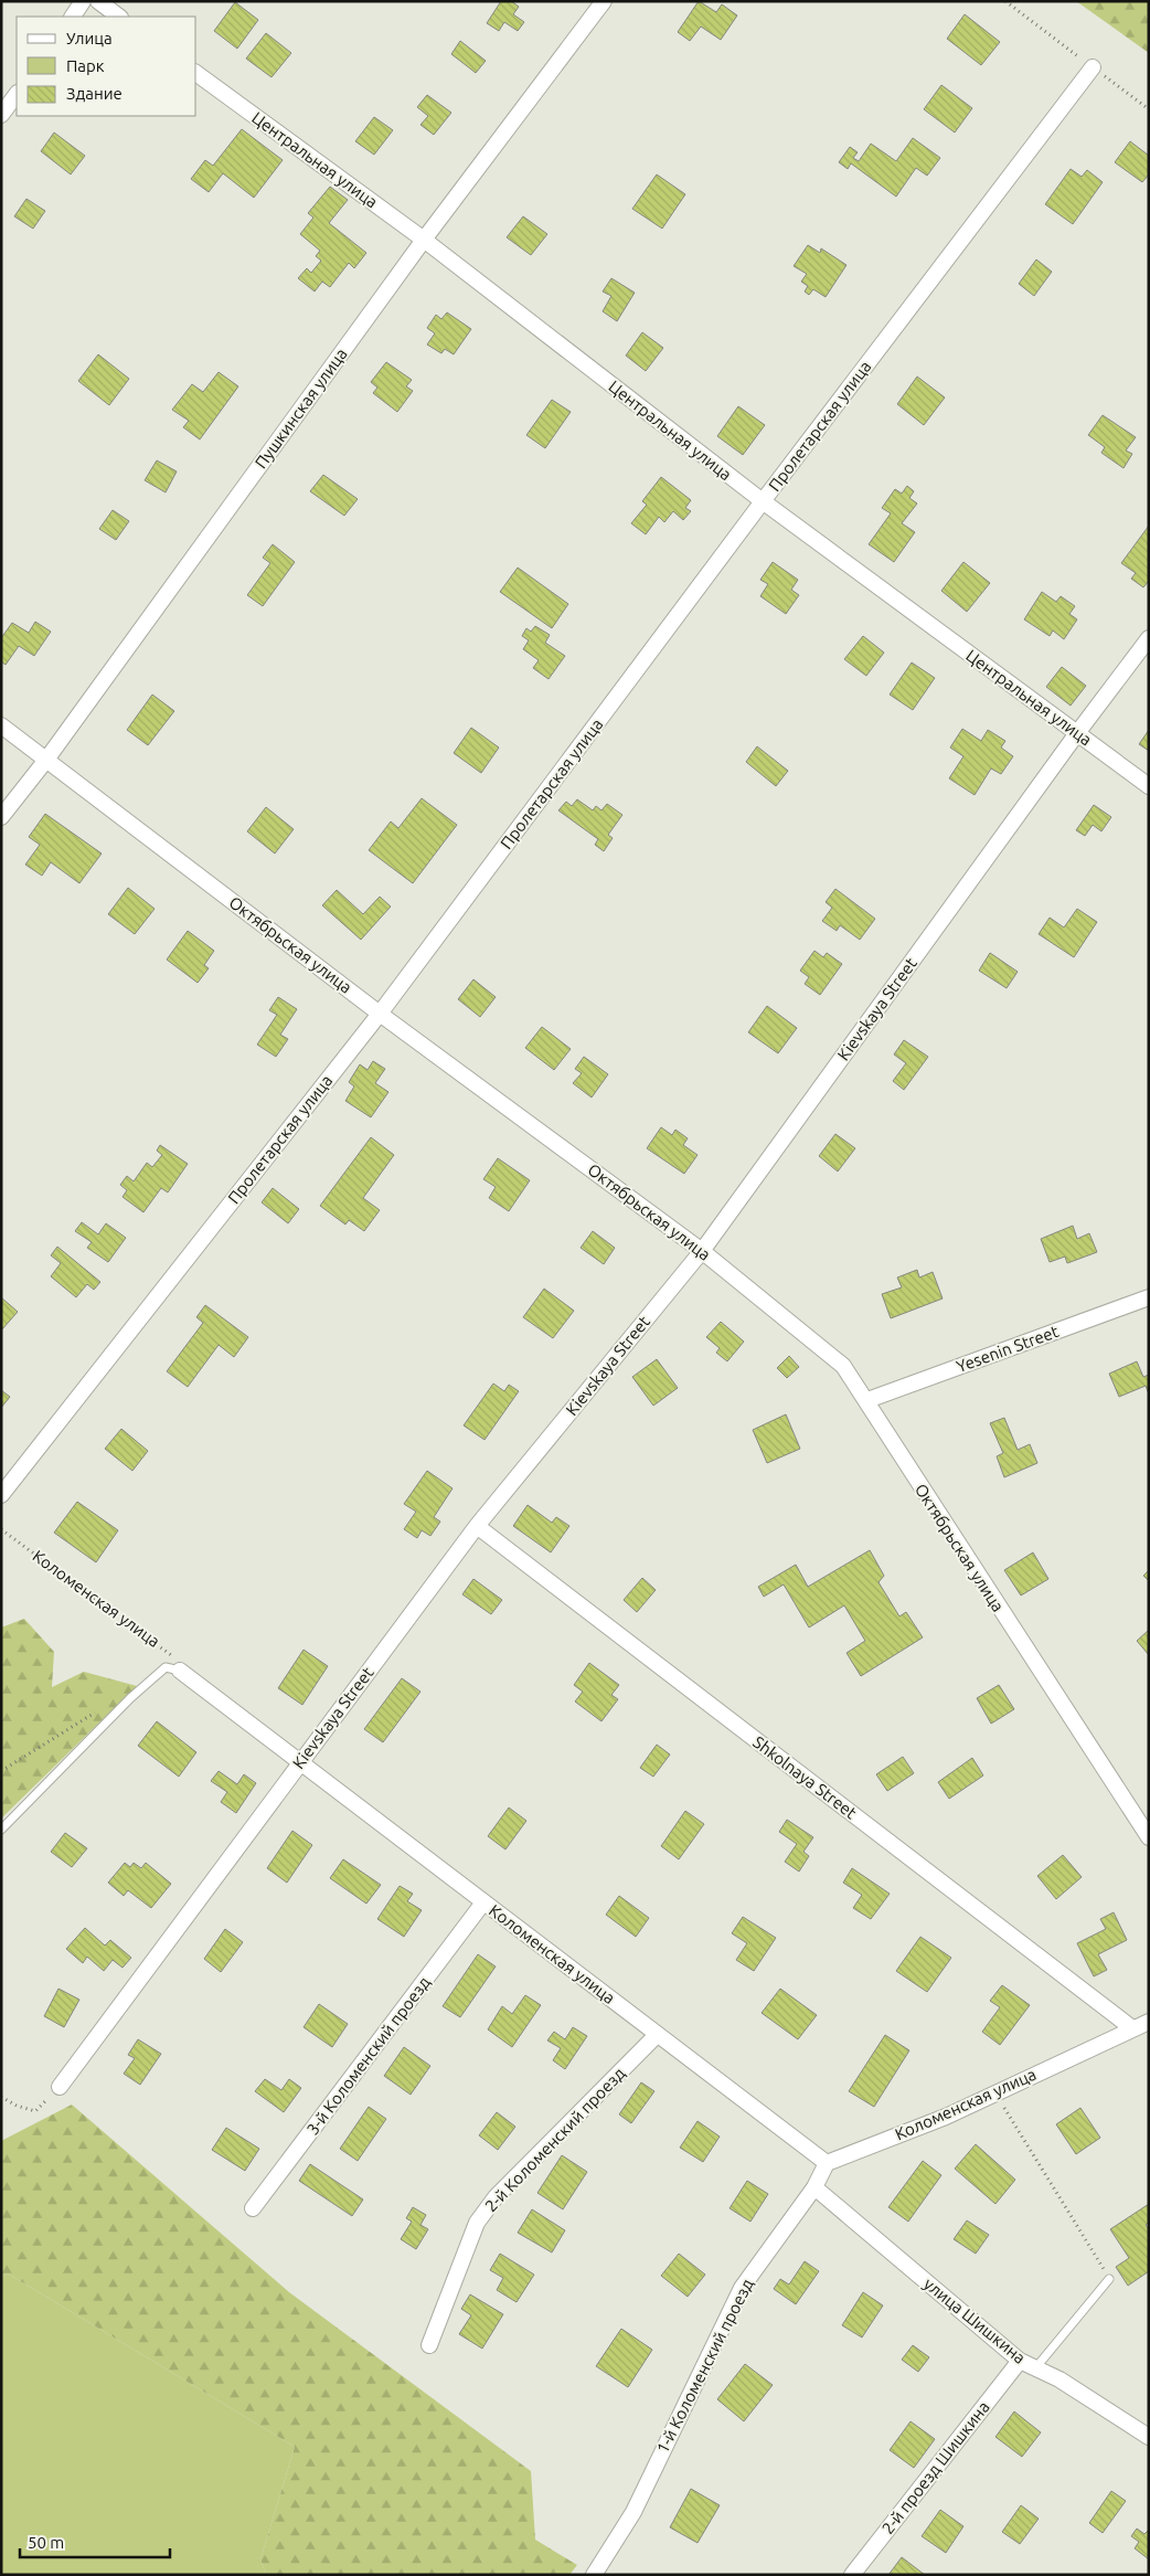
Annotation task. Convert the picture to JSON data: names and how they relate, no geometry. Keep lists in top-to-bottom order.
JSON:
{
  "streets": {
    "street": [
      "Центральная улица",
      "Пушкинская улица",
      "Пролетарская улица",
      "Октябрьская улица",
      "Kievskaya Street",
      "Yesenin Street",
      "Коломенская улица",
      "Shkolnaya Street",
      "3-й Коломенский проезд",
      "2-й Коломенский проезд",
      "улица Шишкина",
      "1-й Коломенский проезд",
      "2-й проезд Шишкина"
    ]
  },
  "crossings": [
    ["Центральная улица", "Пушкинская улица"],
    ["Центральная улица", "Пролетарская улица"],
    ["Центральная улица", "Kievskaya Street"],
    ["Пушкинская улица", "Октябрьская улица"],
    ["Пролетарская улица", "Октябрьская улица"],
    ["Октябрьская улица", "Kievskaya Street"],
    ["Октябрьская улица", "Yesenin Street"],
    ["Kievskaya Street", "Коломенская улица"],
    ["Kievskaya Street", "Shkolnaya Street"],
    ["Коломенская улица", "Shkolnaya Street"],
    ["Коломенская улица", "3-й Коломенский проезд"],
    ["Коломенская улица", "2-й Коломенский проезд"],
    ["Коломенская улица", "1-й Коломенский проезд"],
    ["улица Шишкина", "1-й Коломенский проезд"],
    ["улица Шишкина", "2-й проезд Шишкина"]
  ],
  "legend": ["Улица", "Парк", "Здание"],
  "scale_bar": "50 m"
}
